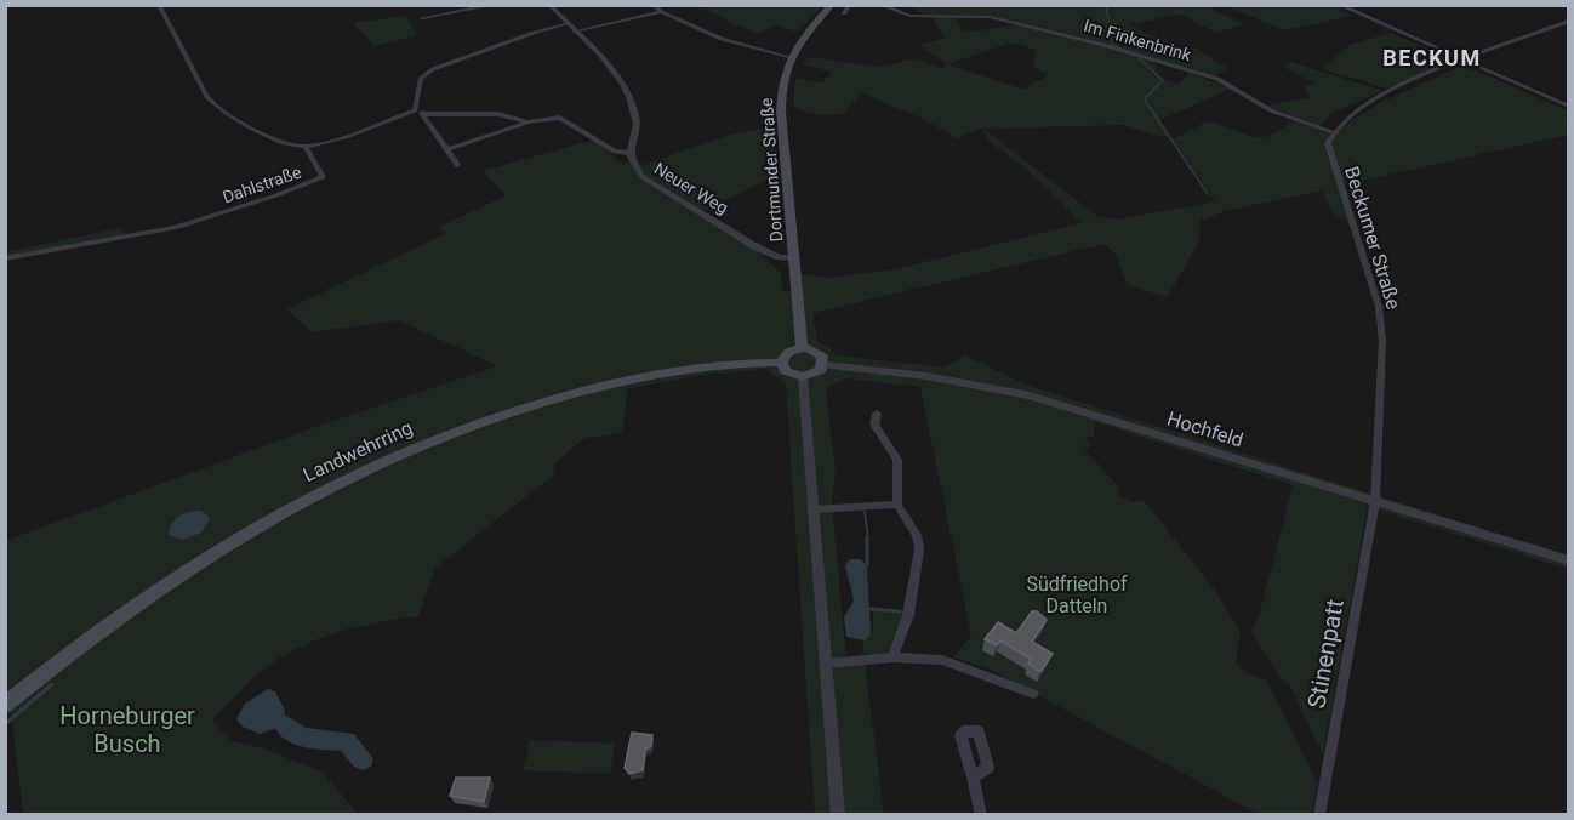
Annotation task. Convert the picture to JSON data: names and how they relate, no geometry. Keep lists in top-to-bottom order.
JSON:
{
  "streets": {
    "main road": ["Dortmunder Straße", "Landwehrring"],
    "street": [
      "Im Finkenbrink",
      "Dahlstraße",
      "Neuer Weg",
      "Beckumer Straße",
      "Hochfeld",
      "Stinenpatt"
    ]
  },
  "crossings": [
    ["Im Finkenbrink", "Beckumer Straße"],
    ["Dortmunder Straße", "Neuer Weg"],
    ["Dortmunder Straße", "Hochfeld"],
    ["Dortmunder Straße", "Landwehrring"],
    ["Beckumer Straße", "Hochfeld"],
    ["Beckumer Straße", "Stinenpatt"],
    ["Hochfeld", "Landwehrring"],
    ["Hochfeld", "Stinenpatt"]
  ],
  "districts": ["BECKUM"],
  "parks": ["Südfriedhof Datteln", "Horneburger Busch"]
}
